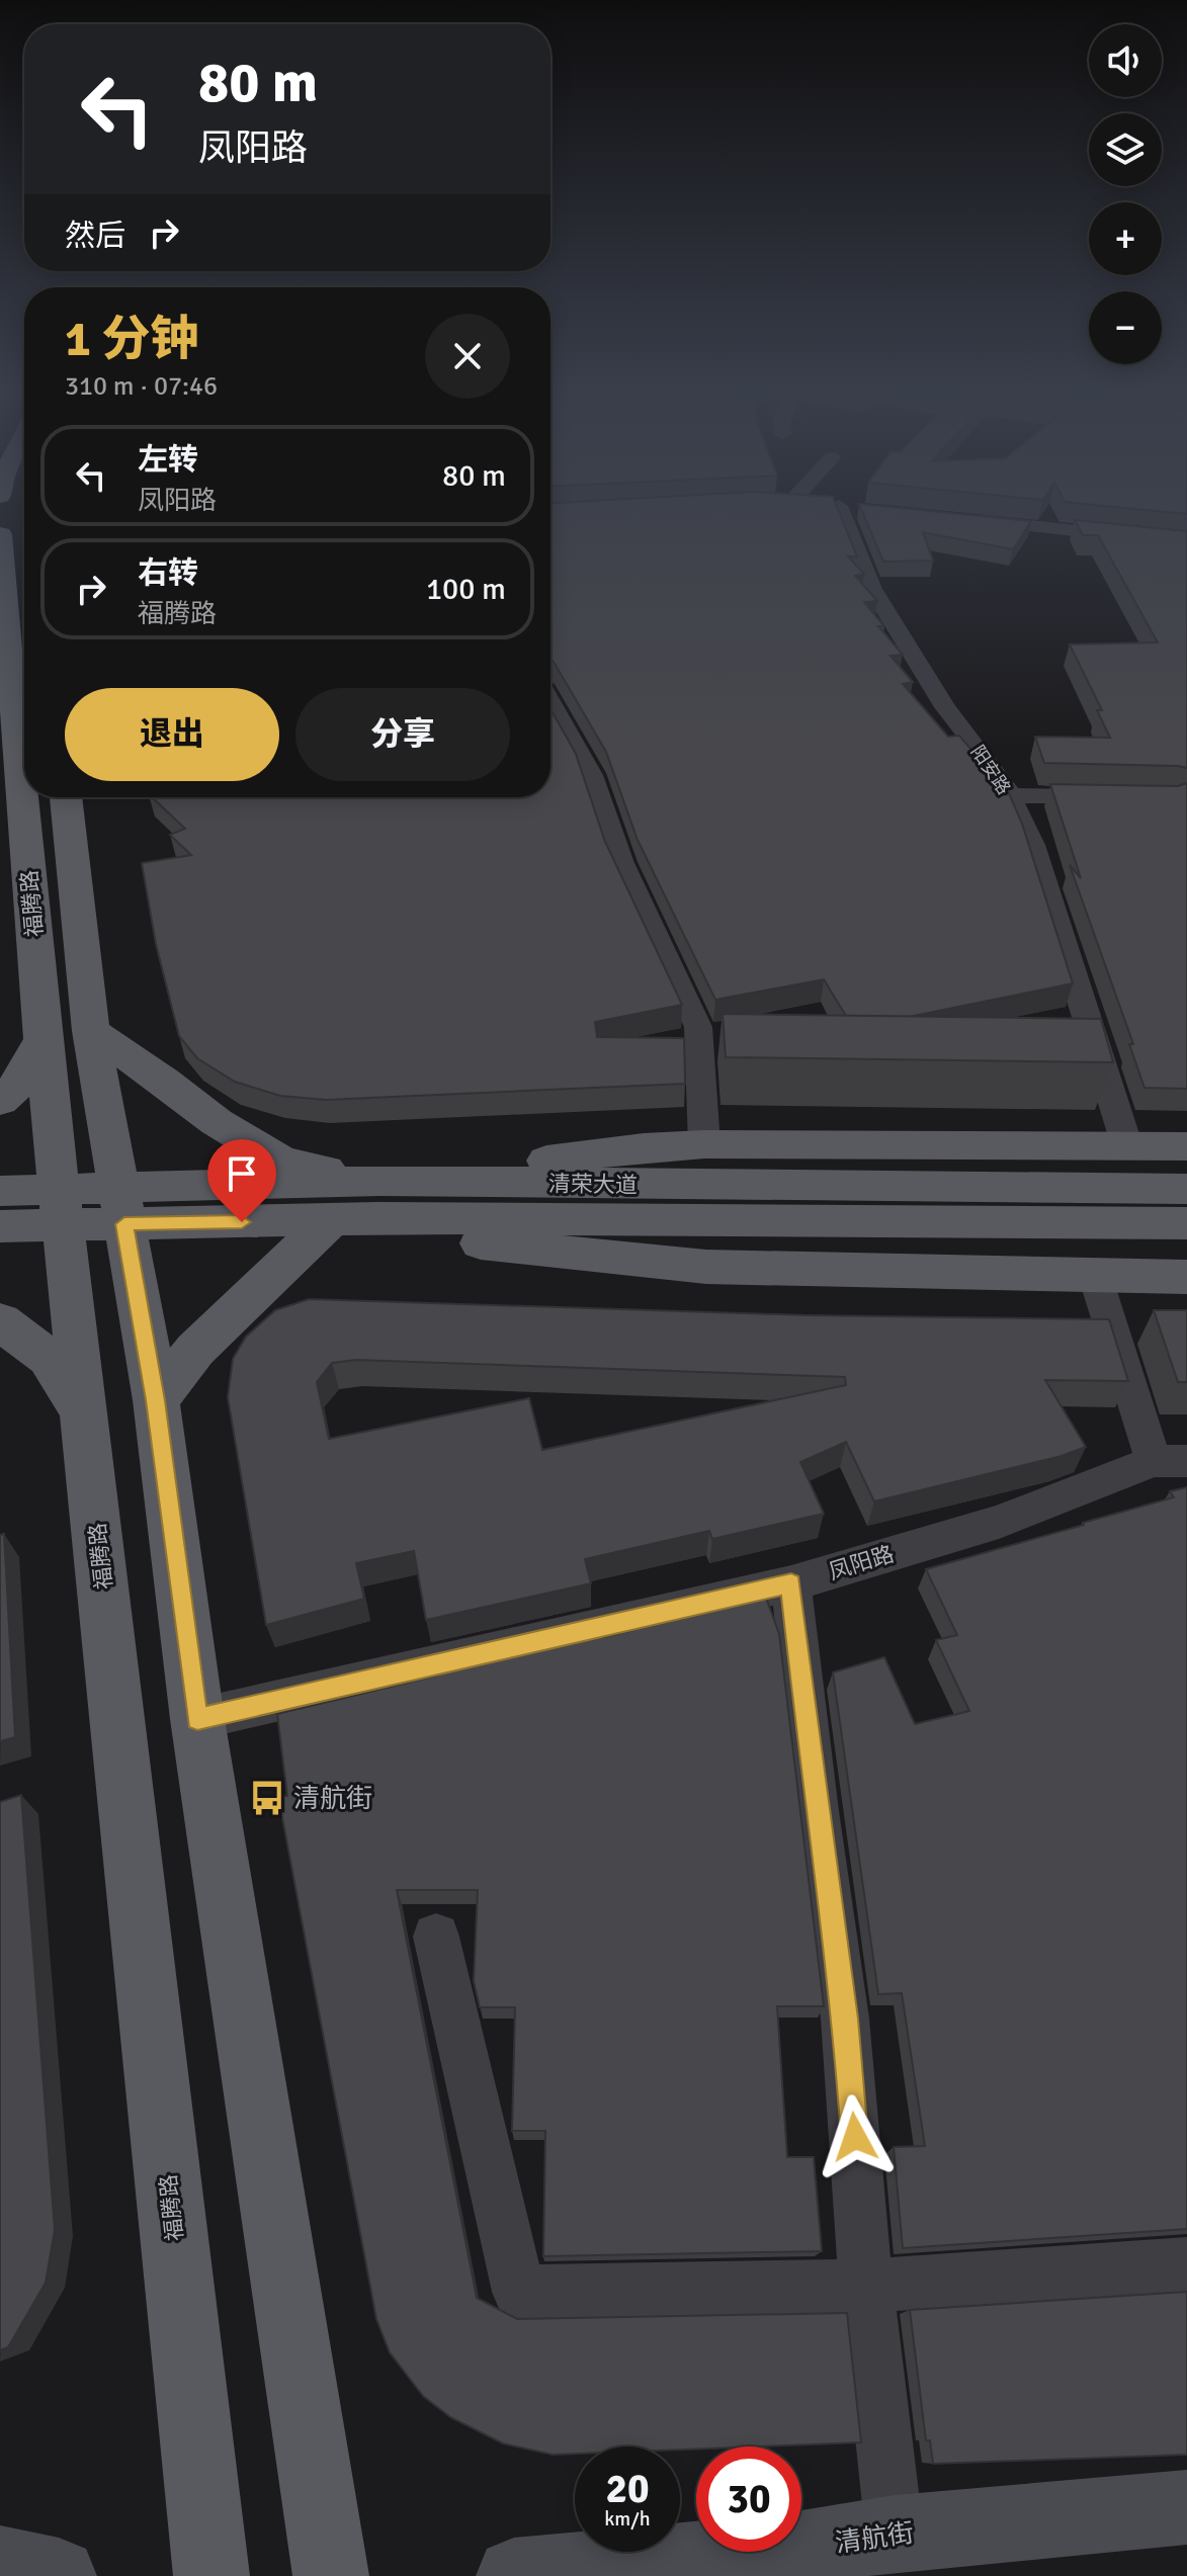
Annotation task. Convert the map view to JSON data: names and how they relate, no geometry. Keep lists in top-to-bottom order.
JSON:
{
  "streets": {
    "main road": ["福腾路", "清荣大道"],
    "street": ["阳安路", "凤阳路", "清航街"]
  },
  "crossings": [
    ["福腾路", "清荣大道"],
    ["福腾路", "凤阳路"]
  ],
  "places": {
    "bus stop": ["清航街"]
  },
  "page": {
    "map_buttons": ["+", "−"],
    "turn": ["80 m", "凤阳路"],
    "then": "然后",
    "heading": ["1 分钟", "310 m · 07:46"],
    "list": [
      {
        "name": "左转",
        "note": "凤阳路",
        "value": "80 m"
      },
      {
        "name": "右转",
        "note": "福腾路",
        "value": "100 m"
      }
    ],
    "buttons": ["退出", "分享"],
    "speed": "20 km/h",
    "limit": "30"
  }
}
